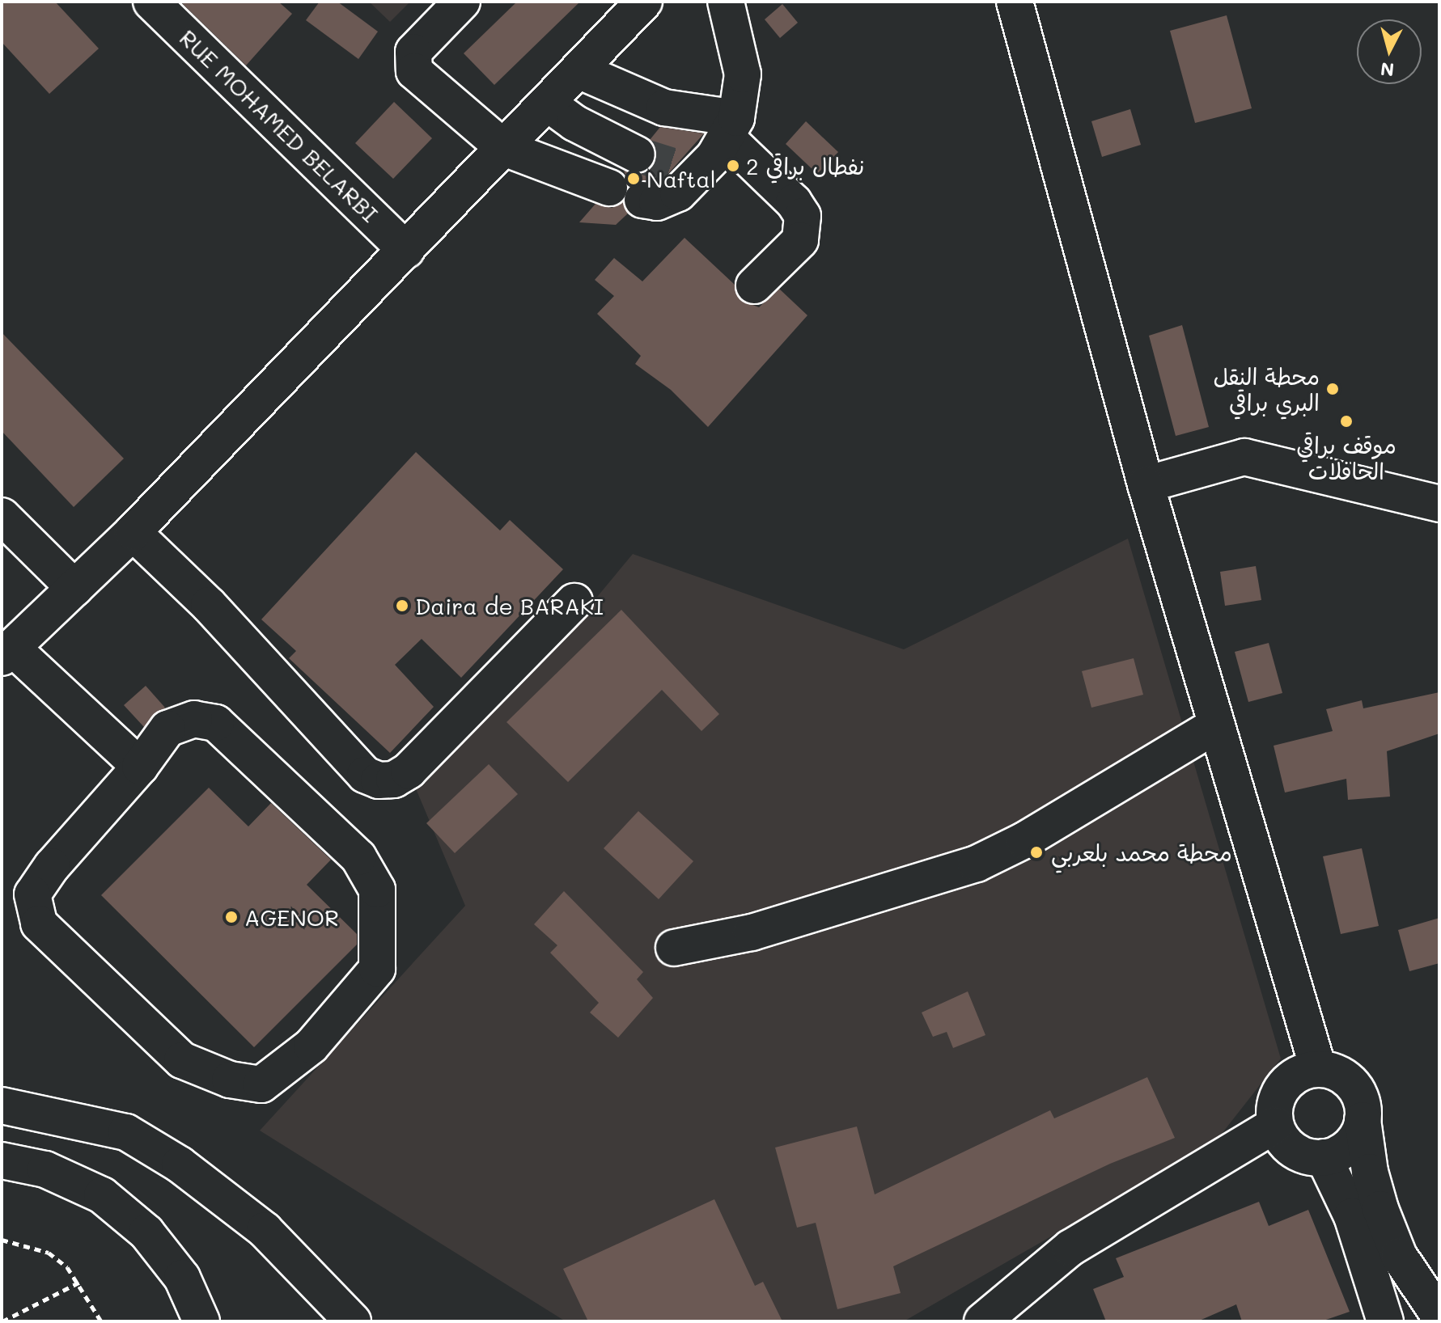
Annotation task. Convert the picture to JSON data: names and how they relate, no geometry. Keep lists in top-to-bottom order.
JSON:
{
  "streets": {
    "main road": ["RUE MOHAMED BELARBI"]
  },
  "places": [
    "نفطال براقي 2",
    "Naftal",
    "محطة النقل البري براقي",
    "موقف براقي الحافلات",
    "Daira de BARAKI",
    "محطة محمد بلعربي",
    "AGENOR"
  ],
  "north": "bottom"
}
